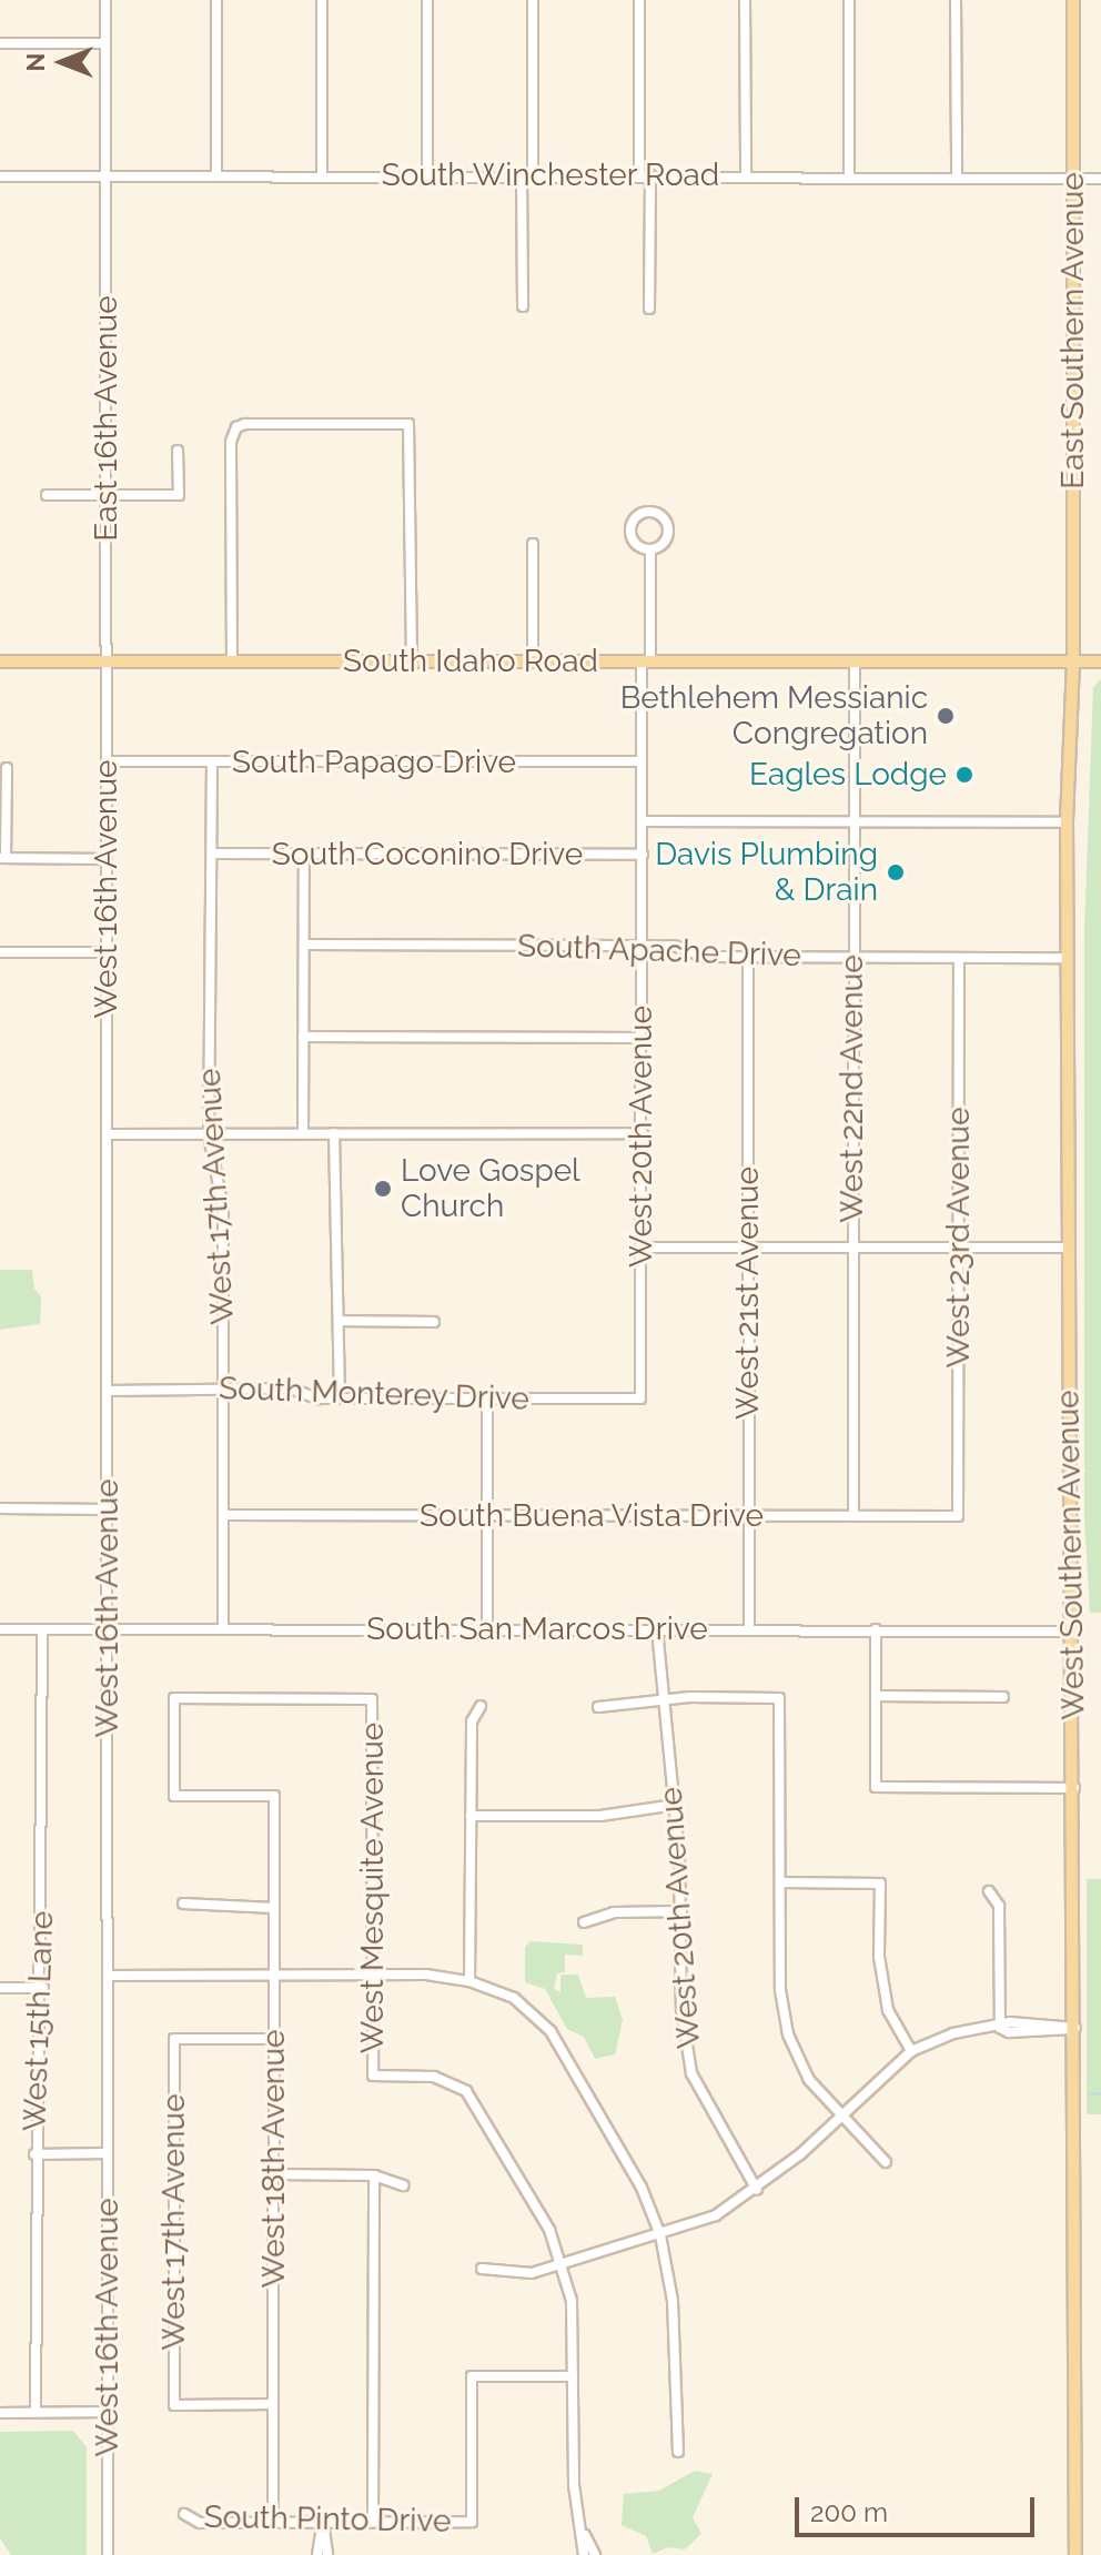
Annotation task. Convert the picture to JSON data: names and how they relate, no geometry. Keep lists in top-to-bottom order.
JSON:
{
  "streets": {
    "main road": ["East Southern Avenue", "South Idaho Road", "West Southern Avenue"],
    "street": [
      "South Winchester Road",
      "East 16th Avenue",
      "South Papago Drive",
      "South Coconino Drive",
      "West 16th Avenue",
      "South Apache Drive",
      "West 22nd Avenue",
      "West 20th Avenue",
      "West 17th Avenue",
      "West 23rd Avenue",
      "West 21st Avenue",
      "South Monterey Drive",
      "South Buena Vista Drive",
      "South San Marcos Drive",
      "West Mesquite Avenue",
      "West 15th Lane",
      "West 18th Avenue",
      "South Pinto Drive"
    ]
  },
  "crossings": [
    ["South Winchester Road", "East Southern Avenue"],
    ["South Winchester Road", "East 16th Avenue"],
    ["East Southern Avenue", "South Idaho Road"],
    ["East Southern Avenue", "West Southern Avenue"],
    ["East 16th Avenue", "South Idaho Road"],
    ["East 16th Avenue", "West 16th Avenue"],
    ["South Idaho Road", "West 16th Avenue"],
    ["South Idaho Road", "West 22nd Avenue"],
    ["South Idaho Road", "West 20th Avenue"],
    ["South Idaho Road", "West Southern Avenue"],
    ["South Papago Drive", "West 16th Avenue"],
    ["South Papago Drive", "West 20th Avenue"],
    ["South Papago Drive", "West 17th Avenue"],
    ["South Coconino Drive", "West 20th Avenue"],
    ["South Coconino Drive", "West 17th Avenue"],
    ["West 16th Avenue", "South Monterey Drive"],
    ["West 16th Avenue", "South San Marcos Drive"],
    ["South Apache Drive", "West 22nd Avenue"],
    ["South Apache Drive", "West 20th Avenue"],
    ["South Apache Drive", "West 23rd Avenue"],
    ["South Apache Drive", "West 21st Avenue"],
    ["South Apache Drive", "West Southern Avenue"],
    ["West 22nd Avenue", "South Buena Vista Drive"],
    ["West 20th Avenue", "South Monterey Drive"],
    ["West 20th Avenue", "South San Marcos Drive"],
    ["West 17th Avenue", "South Monterey Drive"],
    ["West 17th Avenue", "South Buena Vista Drive"],
    ["West 17th Avenue", "South San Marcos Drive"],
    ["West 17th Avenue", "West 18th Avenue"],
    ["West 23rd Avenue", "South Buena Vista Drive"],
    ["West 21st Avenue", "South Buena Vista Drive"],
    ["West 21st Avenue", "South San Marcos Drive"],
    ["West Southern Avenue", "South San Marcos Drive"],
    ["South San Marcos Drive", "West 15th Lane"],
    ["West Mesquite Avenue", "West 18th Avenue"],
    ["West 18th Avenue", "South Pinto Drive"]
  ],
  "places": [
    "Bethlehem Messianic Congregation",
    "Eagles Lodge",
    "Davis Plumbing & Drain",
    "Love Gospel Church"
  ],
  "scale_bar": "200 m",
  "north": "left"
}
